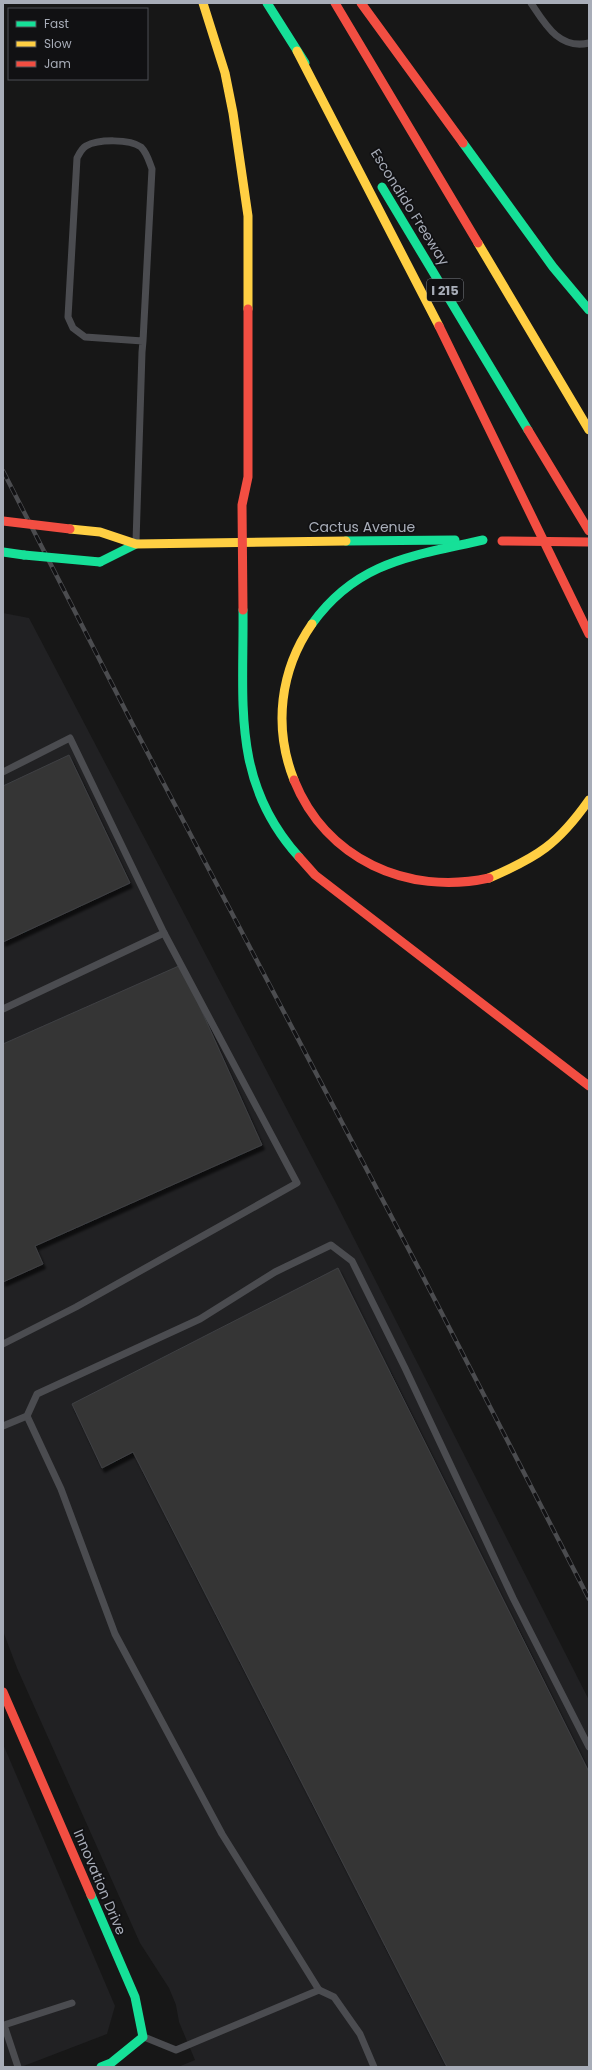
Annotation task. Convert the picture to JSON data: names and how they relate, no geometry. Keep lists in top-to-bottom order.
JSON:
{
  "streets": {
    "main road": [
      "Escondido Freeway",
      "I 215",
      "Cactus Avenue",
      "Innovation Drive"
    ]
  },
  "legend": ["Fast", "Slow", "Jam"]
}
